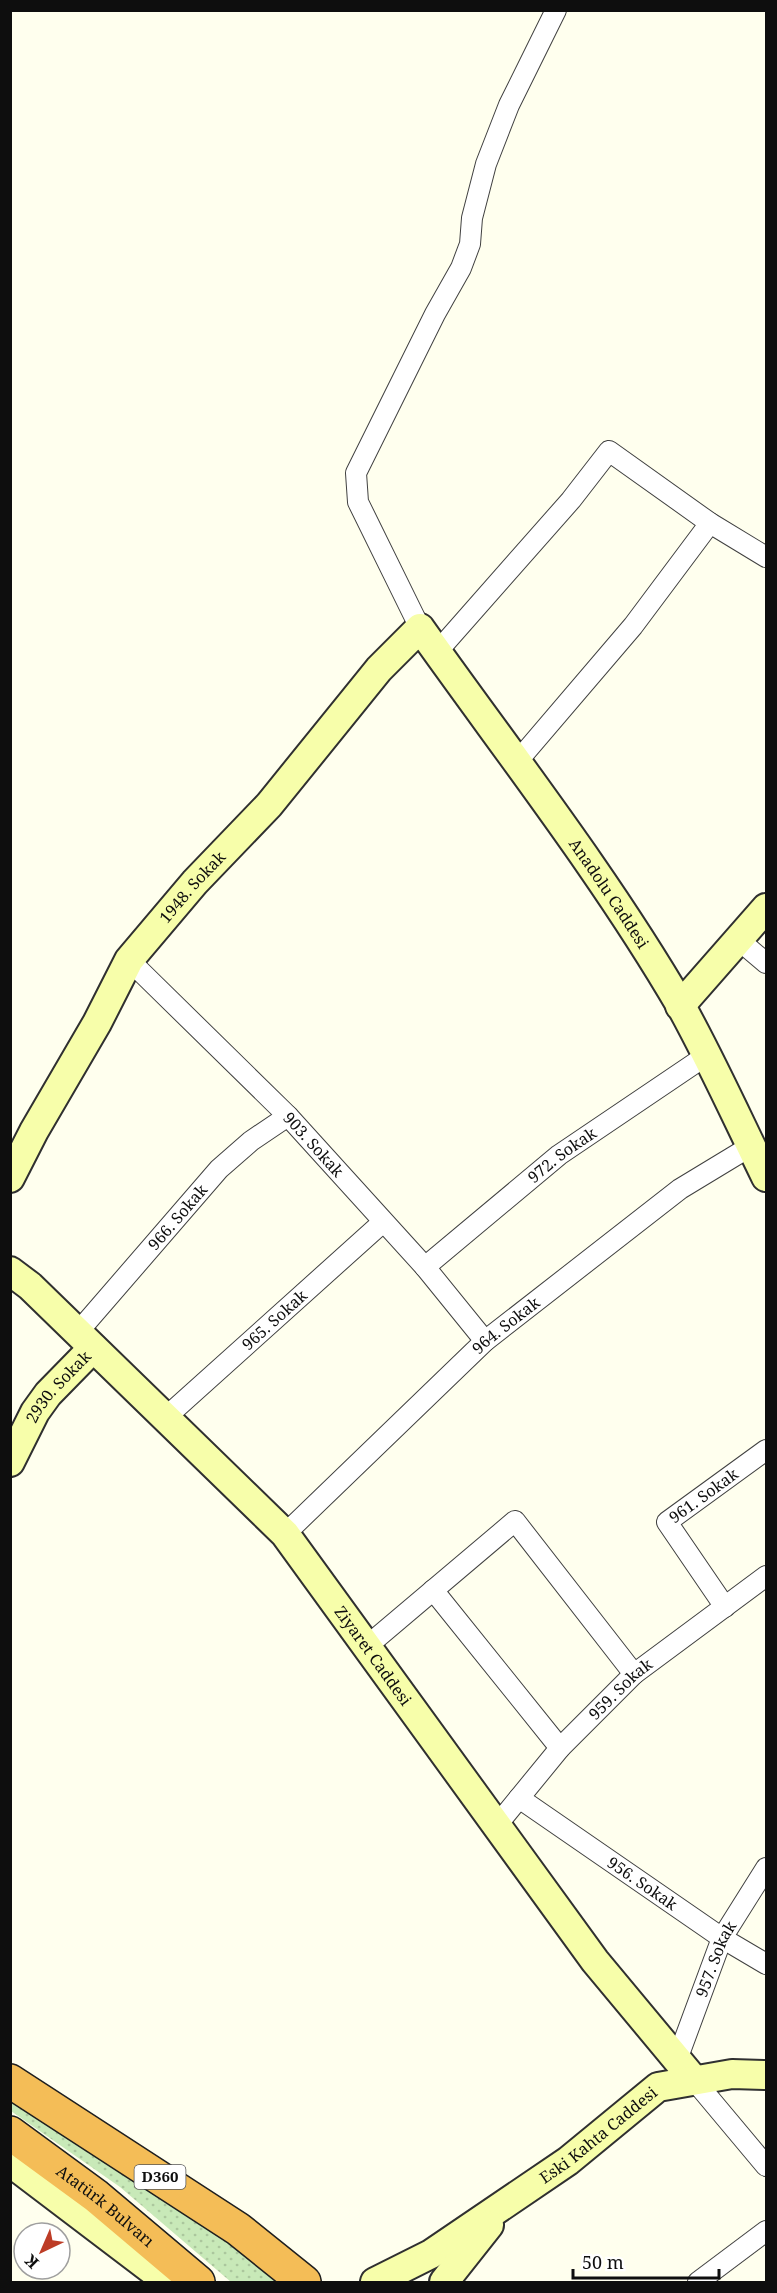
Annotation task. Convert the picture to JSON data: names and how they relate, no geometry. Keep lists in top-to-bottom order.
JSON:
{
  "streets": {
    "highway": ["D360", "Atatürk Bulvarı"],
    "street": [
      "1948. Sokak",
      "Anadolu Caddesi",
      "903. Sokak",
      "972. Sokak",
      "966. Sokak",
      "965. Sokak",
      "964. Sokak",
      "2930. Sokak",
      "961. Sokak",
      "Ziyaret Caddesi",
      "959. Sokak",
      "956. Sokak",
      "957. Sokak",
      "Eski Kahta Caddesi"
    ]
  },
  "crossings": [
    ["1948. Sokak", "Anadolu Caddesi"],
    ["1948. Sokak", "903. Sokak"],
    ["Anadolu Caddesi", "972. Sokak"],
    ["Anadolu Caddesi", "964. Sokak"],
    ["903. Sokak", "972. Sokak"],
    ["903. Sokak", "966. Sokak"],
    ["903. Sokak", "965. Sokak"],
    ["903. Sokak", "964. Sokak"],
    ["966. Sokak", "2930. Sokak"],
    ["966. Sokak", "Ziyaret Caddesi"],
    ["965. Sokak", "Ziyaret Caddesi"],
    ["964. Sokak", "Ziyaret Caddesi"],
    ["2930. Sokak", "Ziyaret Caddesi"],
    ["961. Sokak", "959. Sokak"],
    ["Ziyaret Caddesi", "959. Sokak"],
    ["Ziyaret Caddesi", "957. Sokak"],
    ["Ziyaret Caddesi", "Eski Kahta Caddesi"],
    ["959. Sokak", "956. Sokak"],
    ["956. Sokak", "957. Sokak"],
    ["957. Sokak", "Eski Kahta Caddesi"]
  ],
  "scale_bar": "50 m",
  "north": "bottom left"
}
